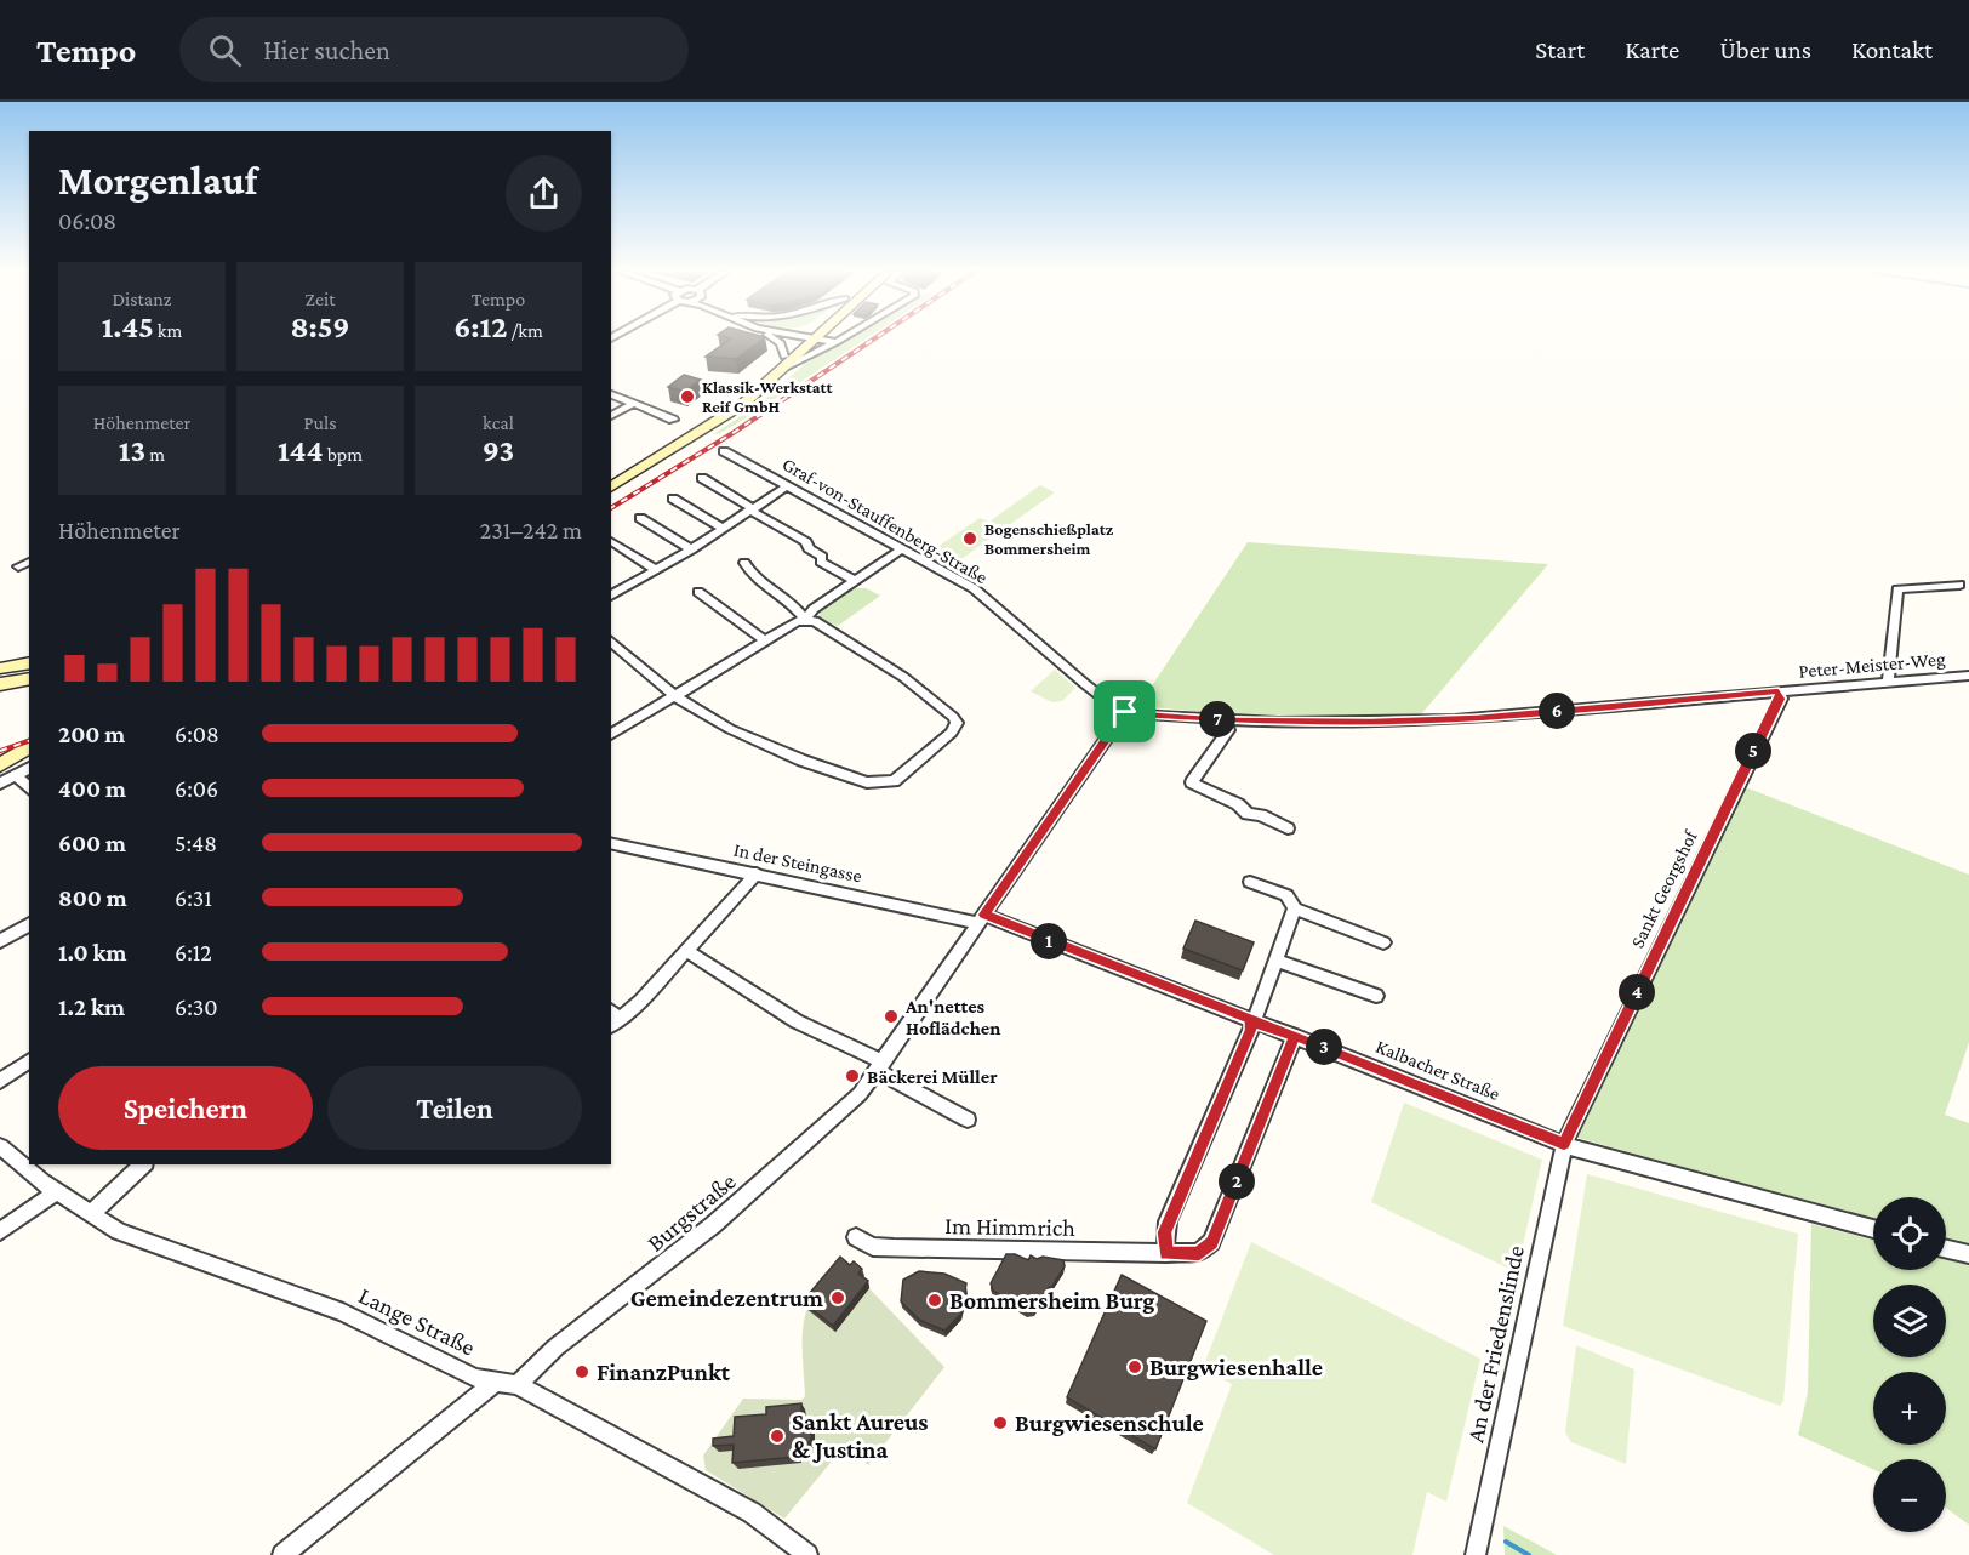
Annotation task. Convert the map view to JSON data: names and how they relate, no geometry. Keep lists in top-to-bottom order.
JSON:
{
  "streets": {
    "street": [
      "Graf-von-Stauffenberg-Straße",
      "Peter-Meister-Weg",
      "In der Steingasse",
      "Sankt Georgshof",
      "Kalbacher Straße",
      "Burgstraße",
      "Im Himmrich",
      "Lange Straße",
      "An der Friedenslinde"
    ]
  },
  "crossings": [
    ["Graf-von-Stauffenberg-Straße", "Peter-Meister-Weg"],
    ["Graf-von-Stauffenberg-Straße", "Burgstraße"],
    ["Peter-Meister-Weg", "Sankt Georgshof"],
    ["Peter-Meister-Weg", "Burgstraße"],
    ["In der Steingasse", "Kalbacher Straße"],
    ["In der Steingasse", "Burgstraße"],
    ["Sankt Georgshof", "Kalbacher Straße"],
    ["Sankt Georgshof", "An der Friedenslinde"],
    ["Kalbacher Straße", "Burgstraße"],
    ["Kalbacher Straße", "Im Himmrich"],
    ["Kalbacher Straße", "An der Friedenslinde"],
    ["Burgstraße", "Lange Straße"]
  ],
  "places": [
    "Klassik-Werkstatt Reif GmbH",
    "Bogenschießplatz Bommersheim",
    "An'nettes Hoflädchen",
    "Bäckerei Müller",
    "Gemeindezentrum",
    "Bommersheim Burg",
    "Burgwiesenhalle",
    "FinanzPunkt",
    "Burgwiesenschule",
    "Sankt Aureus & Justina"
  ],
  "page": {
    "header": "Tempo",
    "search": "Hier suchen",
    "nav": [
      "Start",
      "Karte",
      "Über uns",
      "Kontakt"
    ],
    "heading": ["Morgenlauf", "06:08"],
    "stats": [
      ["Distanz", "1.45 km"],
      ["Zeit", "8:59"],
      ["Tempo", "6:12 /km"],
      ["Höhenmeter", "13 m"],
      ["Puls", "144 bpm"],
      ["kcal", "93"]
    ],
    "chart": ["Höhenmeter", "231–242 m"],
    "pins": [
      "6",
      "7",
      "5",
      "1",
      "4",
      "3",
      "2"
    ],
    "list": [
      {
        "name": "200 m",
        "note": "6:08"
      },
      {
        "name": "400 m",
        "note": "6:06"
      },
      {
        "name": "600 m",
        "note": "5:48"
      },
      {
        "name": "800 m",
        "note": "6:31"
      },
      {
        "name": "1.0 km",
        "note": "6:12"
      },
      {
        "name": "1.2 km",
        "note": "6:30"
      }
    ],
    "buttons": ["Speichern", "Teilen"],
    "map_buttons": ["+", "−"]
  }
}
